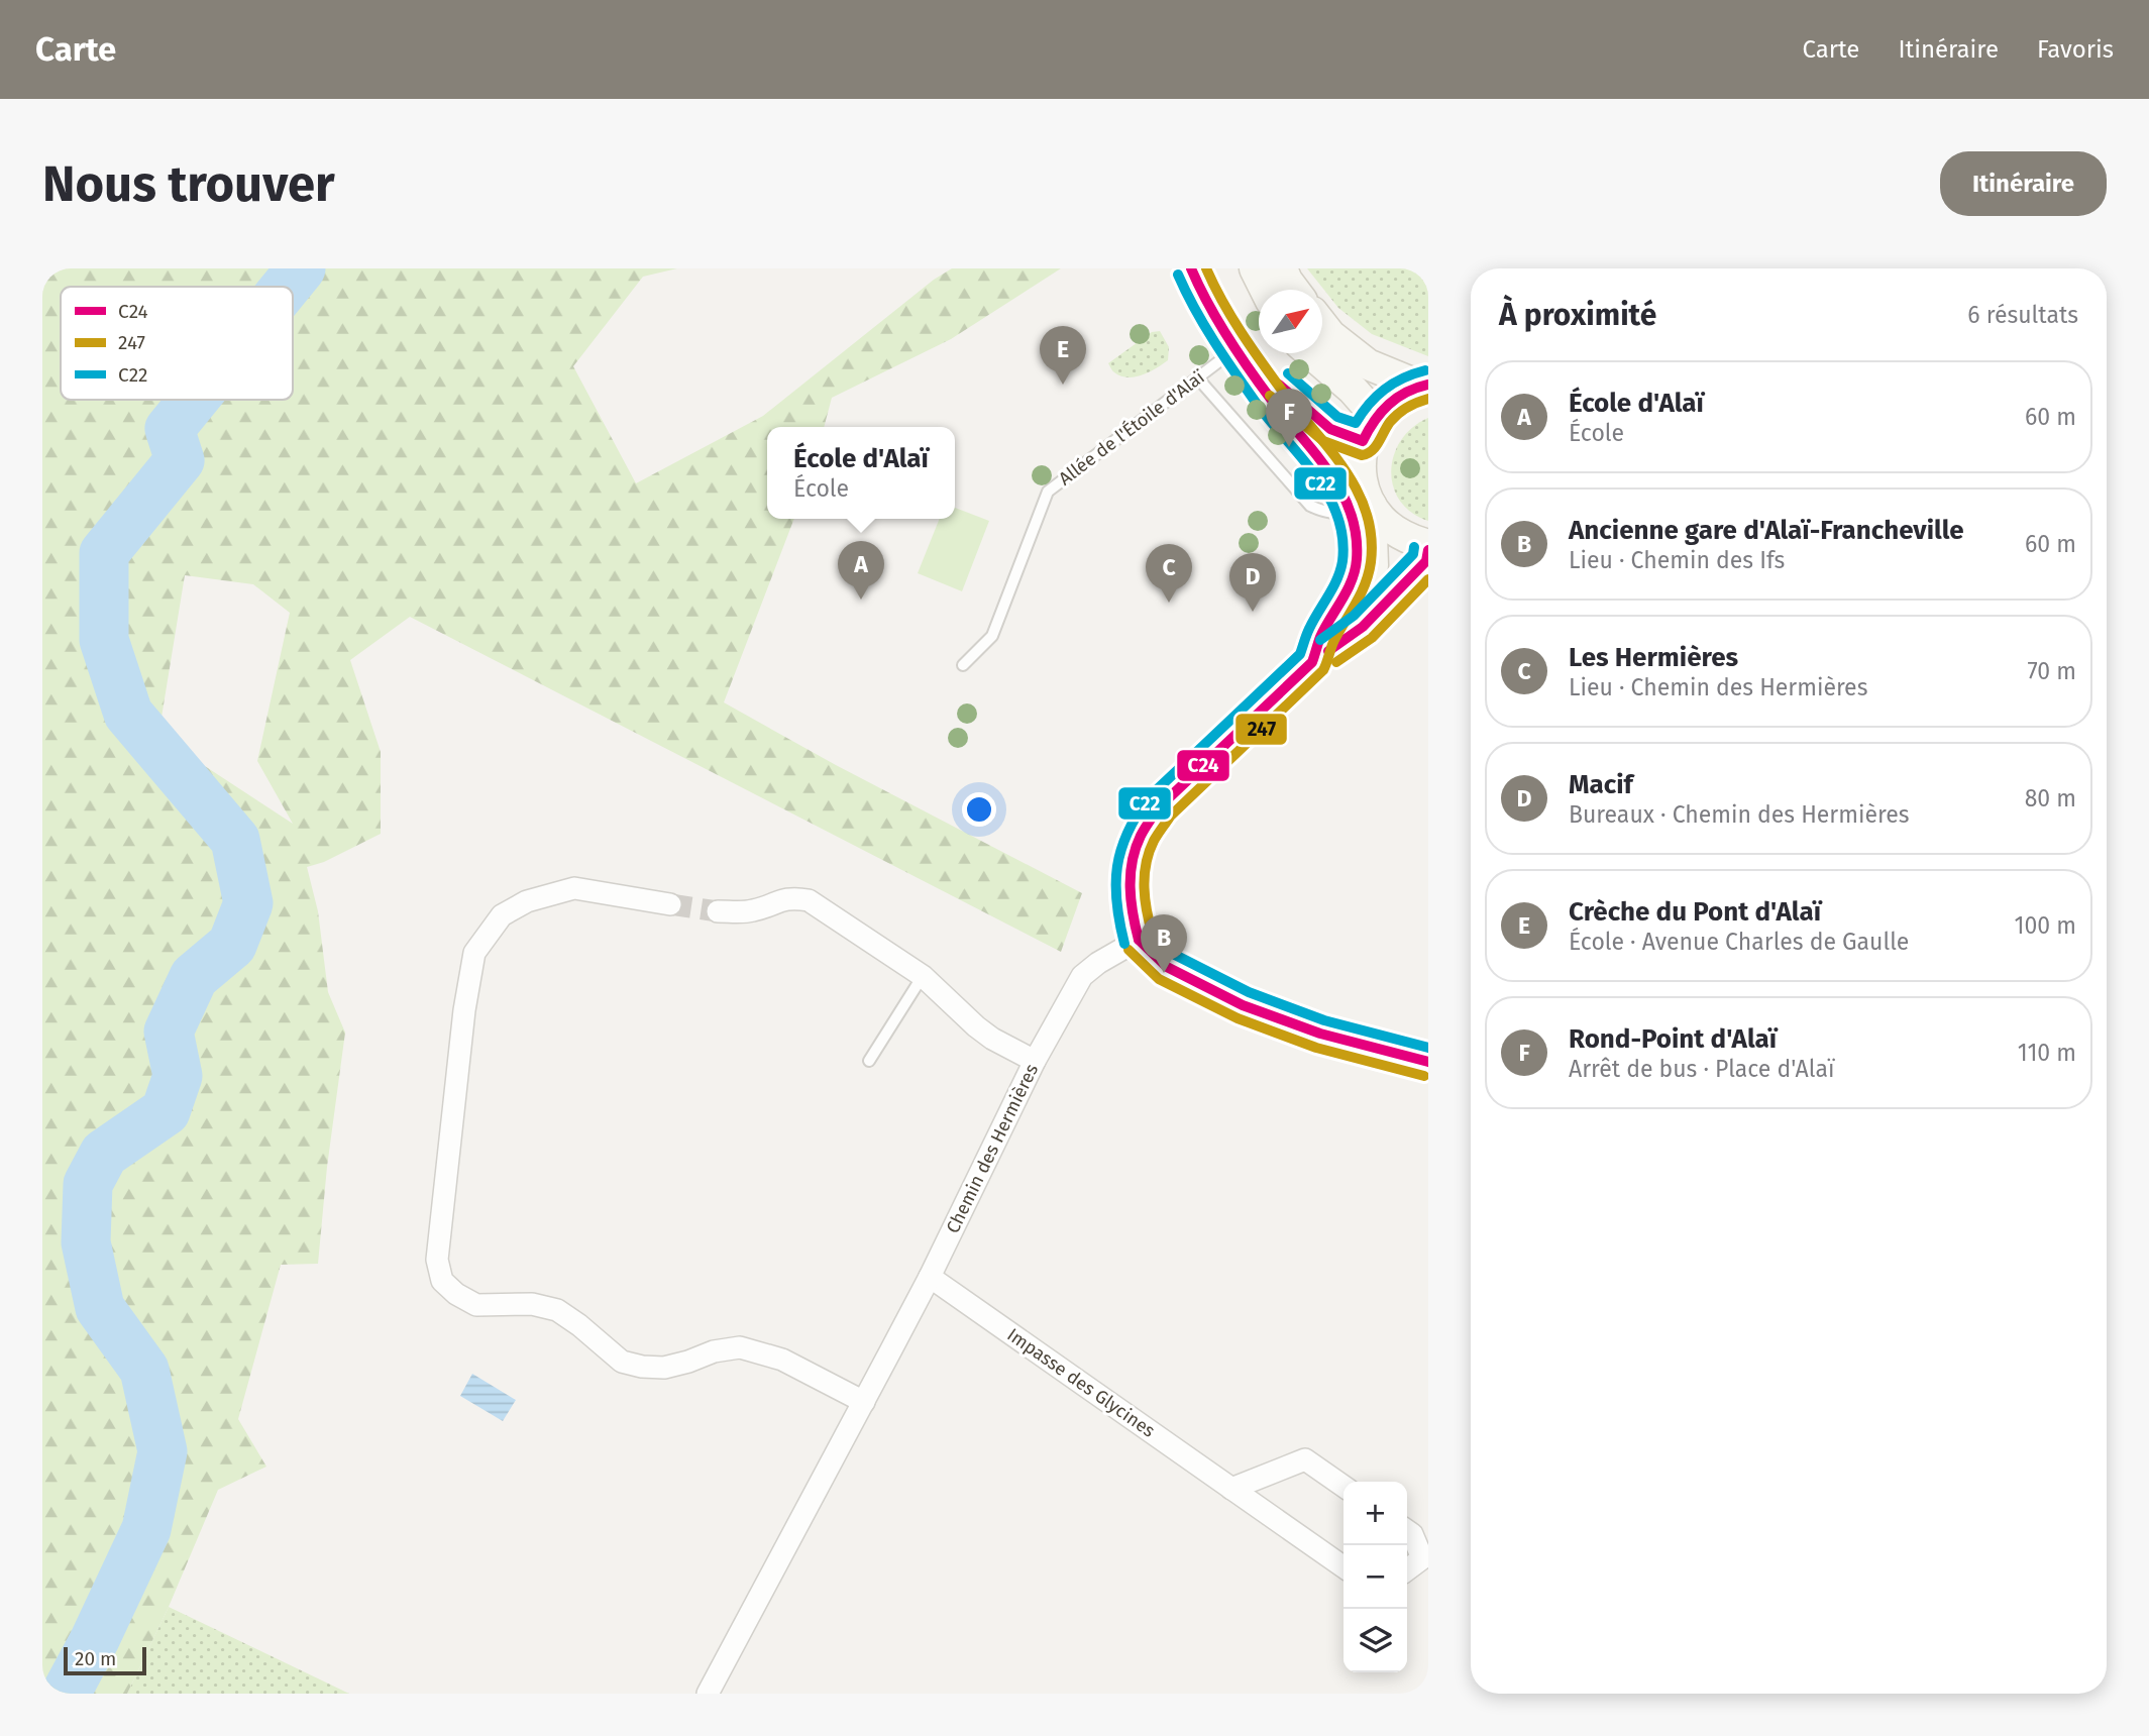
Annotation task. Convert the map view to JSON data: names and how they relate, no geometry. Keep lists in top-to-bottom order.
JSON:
{
  "streets": {
    "street": ["Chemin des Hermières", "Impasse des Glycines"],
    "lane": ["Allée de l'Étoile d'Alaï"]
  },
  "crossings": [
    ["Chemin des Hermières", "Impasse des Glycines"]
  ],
  "lines": ["transit line C24", "transit line 247", "transit line C22"],
  "legend": ["C24", "247", "C22"],
  "scale_bar": "20 m",
  "north": "top right",
  "page": {
    "header": "Carte",
    "nav": ["Carte", "Itinéraire", "Favoris"],
    "buttons": "Itinéraire",
    "title": "Nous trouver",
    "heading": ["À proximité", "6 résultats"],
    "pins": [
      "E",
      "F",
      "A",
      "C",
      "D",
      "B"
    ],
    "list": [
      {
        "mark": "A",
        "name": "École d'Alaï",
        "note": "École",
        "value": "60 m"
      },
      {
        "mark": "B",
        "name": "Ancienne gare d'Alaï-Francheville",
        "note": "Lieu · Chemin des Ifs",
        "value": "60 m"
      },
      {
        "mark": "C",
        "name": "Les Hermières",
        "note": "Lieu · Chemin des Hermières",
        "value": "70 m"
      },
      {
        "mark": "D",
        "name": "Macif",
        "note": "Bureaux · Chemin des Hermières",
        "value": "80 m"
      },
      {
        "mark": "E",
        "name": "Crèche du Pont d'Alaï",
        "note": "École · Avenue Charles de Gaulle",
        "value": "100 m"
      },
      {
        "mark": "F",
        "name": "Rond-Point d'Alaï",
        "note": "Arrêt de bus · Place d'Alaï",
        "value": "110 m"
      }
    ],
    "popup": ["École d'Alaï", "École"],
    "map_buttons": ["+", "−"],
    "scale": "20 m"
  }
}
